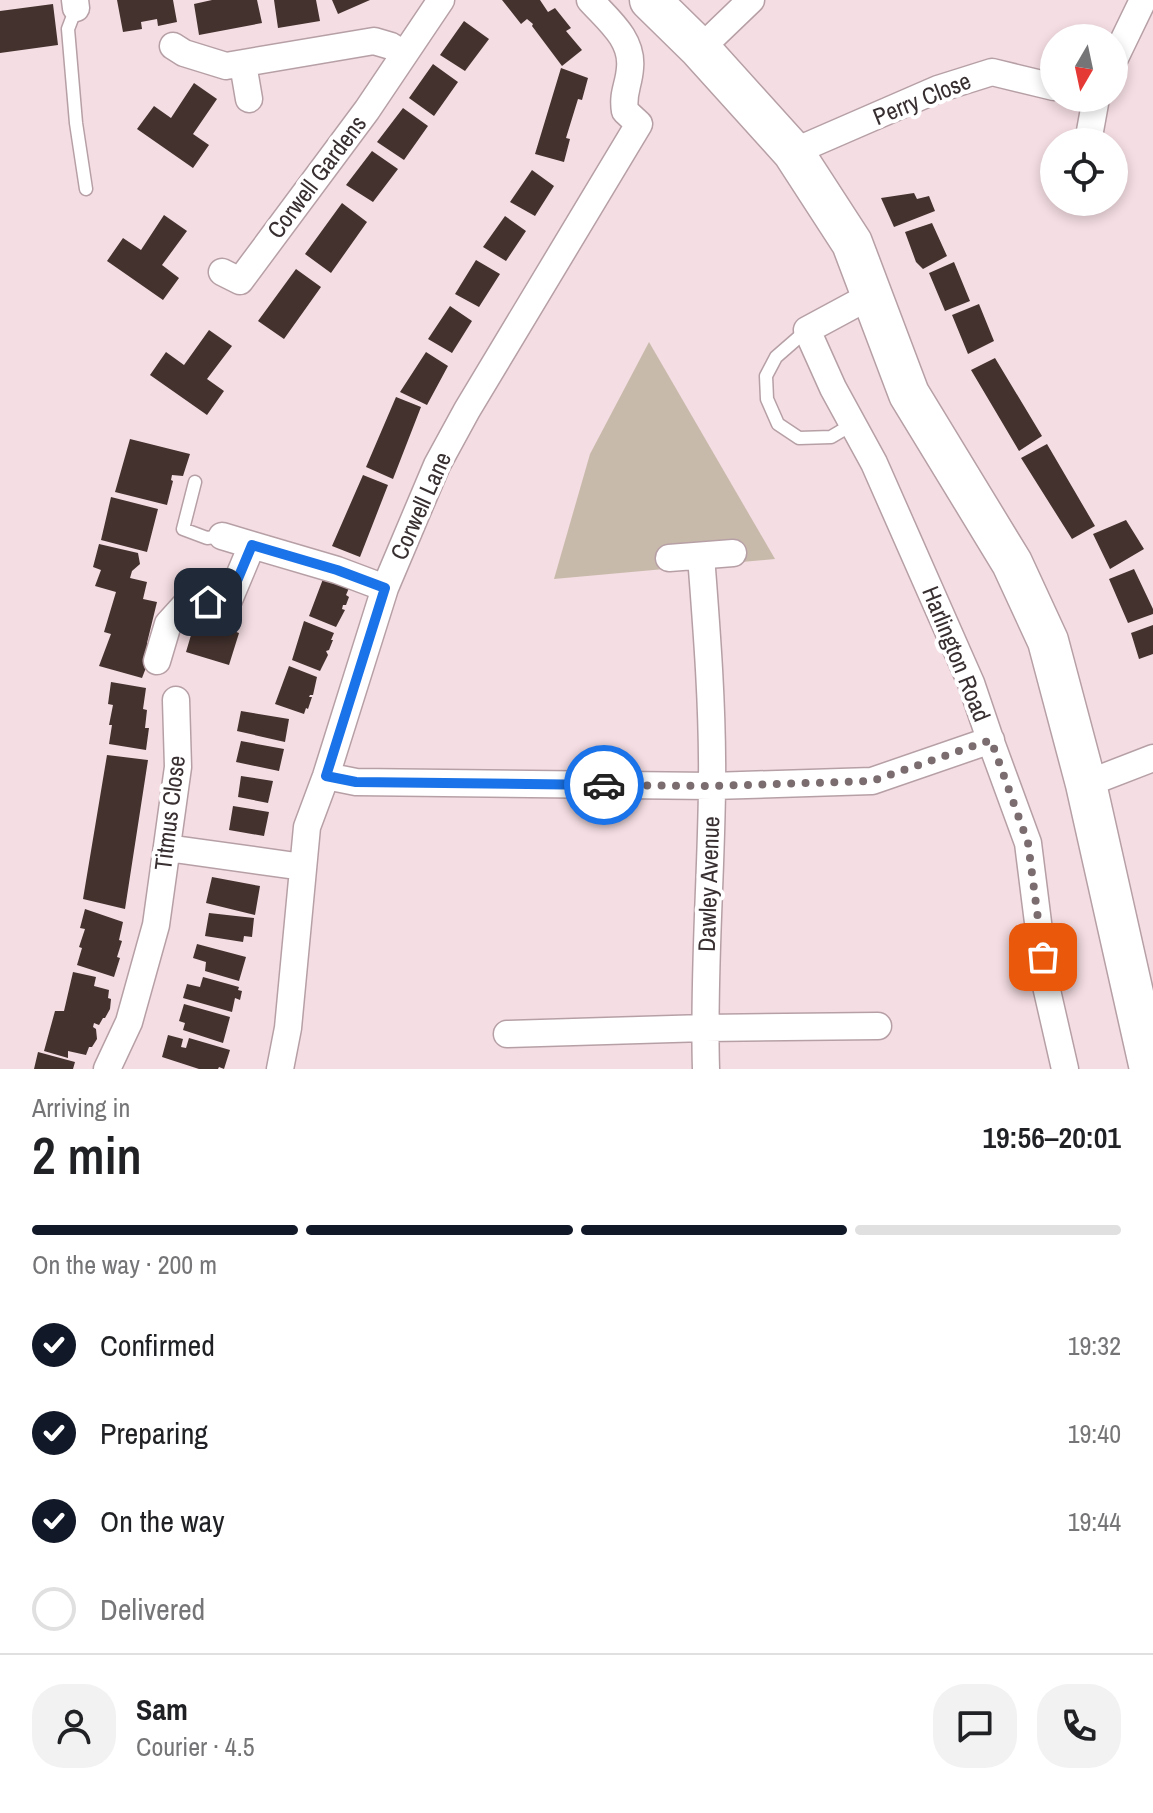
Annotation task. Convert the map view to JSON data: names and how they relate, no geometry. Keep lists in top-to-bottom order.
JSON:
{
  "streets": {
    "street": [
      "Perry Close",
      "Corwell Gardens",
      "Corwell Lane",
      "Harlington Road",
      "Titmus Close",
      "Dawley Avenue"
    ]
  },
  "north": "bottom",
  "page": {
    "heading": ["2 min", "Arriving in", "19:56–20:01"],
    "panel": ["Sam", "Courier · 4.5"],
    "bar": "On the way · 200 m",
    "list": [
      ["Confirmed", "19:32"],
      ["Preparing", "19:40"],
      ["On the way", "19:44"],
      "Delivered"
    ]
  }
}
